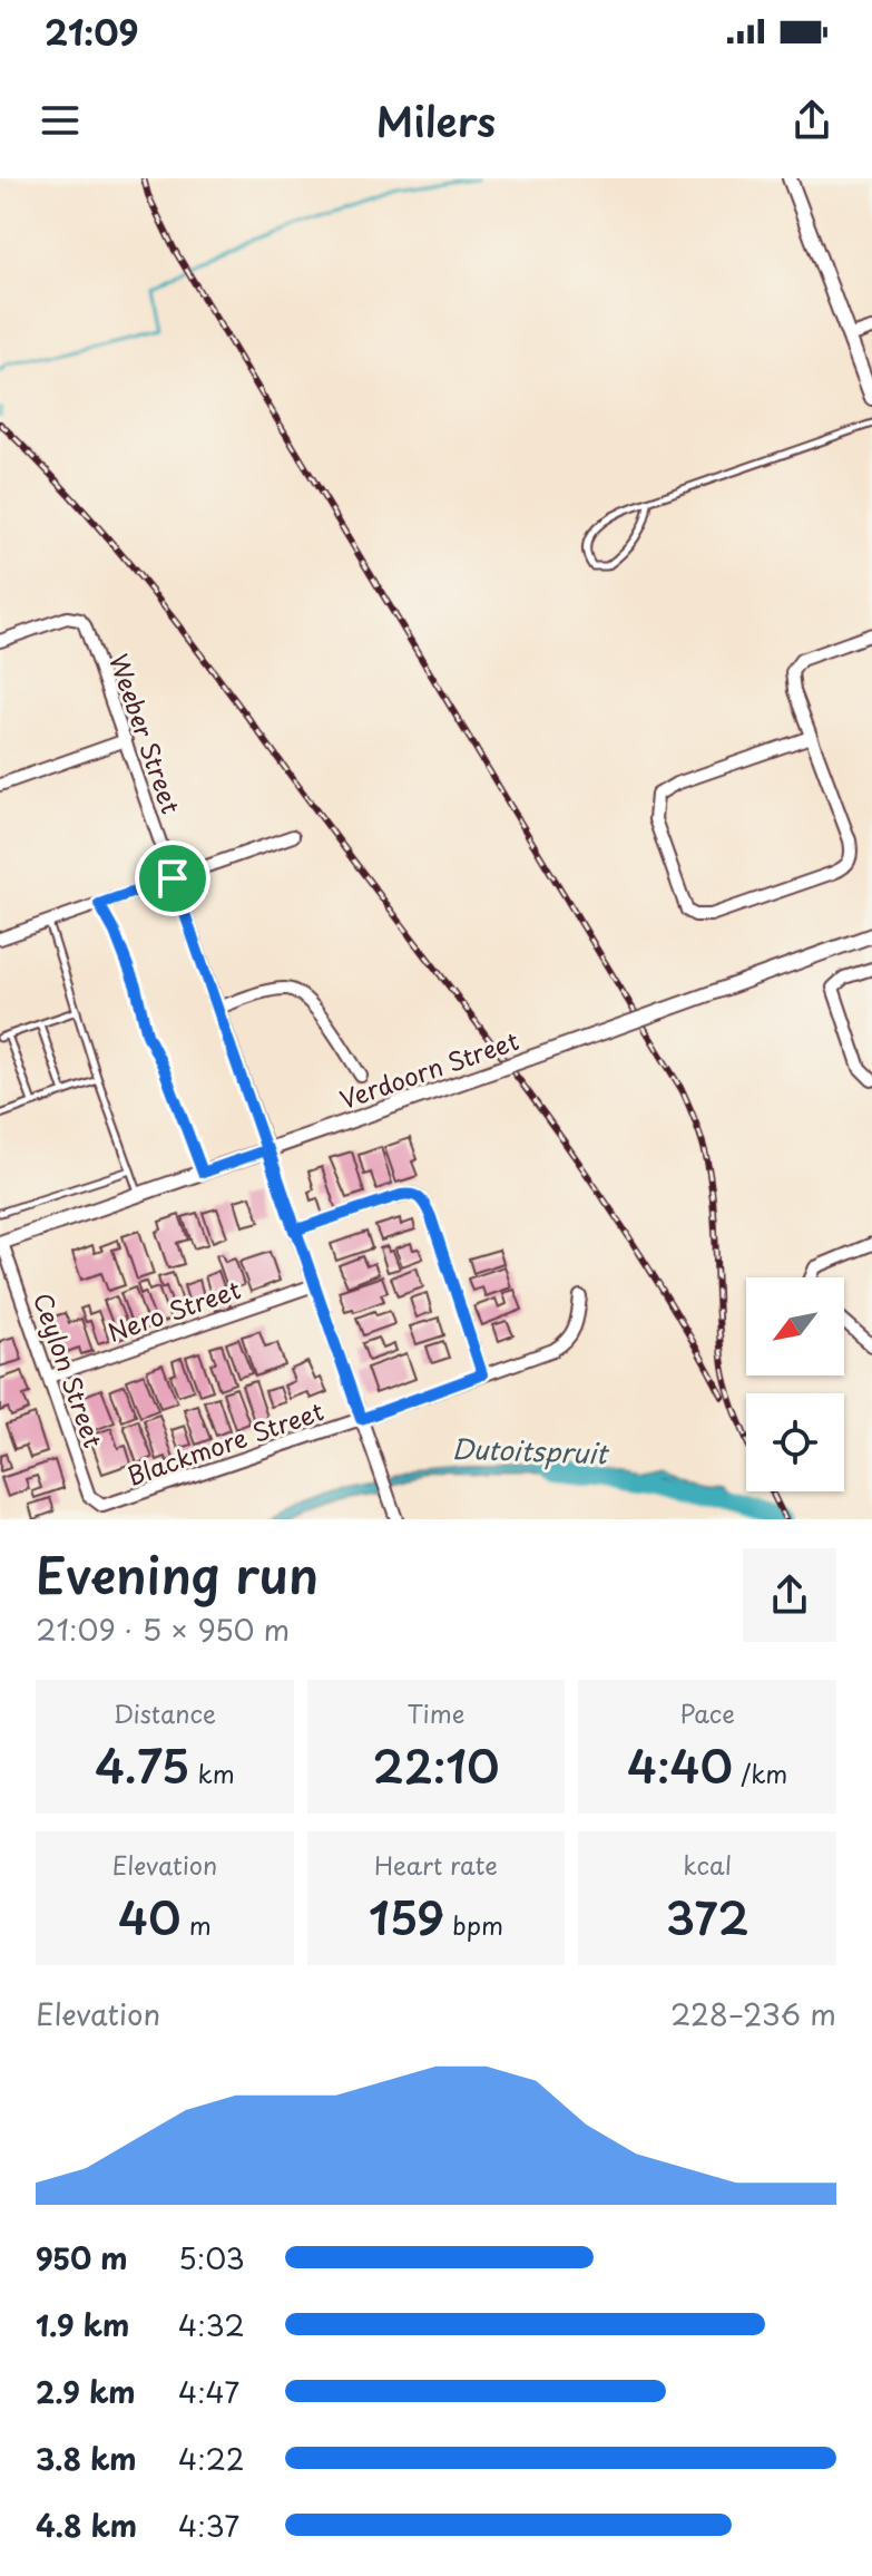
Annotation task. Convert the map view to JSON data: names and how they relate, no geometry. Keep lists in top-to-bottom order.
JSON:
{
  "streets": {
    "street": [
      "Weeber Street",
      "Verdoorn Street",
      "Nero Street",
      "Ceylon Street",
      "Blackmore Street"
    ]
  },
  "crossings": [
    ["Weeber Street", "Verdoorn Street"],
    ["Weeber Street", "Nero Street"],
    ["Weeber Street", "Blackmore Street"],
    ["Verdoorn Street", "Ceylon Street"],
    ["Nero Street", "Ceylon Street"],
    ["Ceylon Street", "Blackmore Street"]
  ],
  "water": ["Dutoitspruit"],
  "north": "bottom left",
  "page": {
    "status": "21:09",
    "header": "Milers",
    "heading": ["Evening run", "21:09 · 5 × 950 m"],
    "stats": [
      ["Distance", "4.75 km"],
      ["Time", "22:10"],
      ["Pace", "4:40 /km"],
      ["Elevation", "40 m"],
      ["Heart rate", "159 bpm"],
      ["kcal", "372"]
    ],
    "chart": ["Elevation", "228–236 m"],
    "list": [
      {
        "name": "950 m",
        "note": "5:03"
      },
      {
        "name": "1.9 km",
        "note": "4:32"
      },
      {
        "name": "2.9 km",
        "note": "4:47"
      },
      {
        "name": "3.8 km",
        "note": "4:22"
      },
      {
        "name": "4.8 km",
        "note": "4:37"
      }
    ]
  }
}
